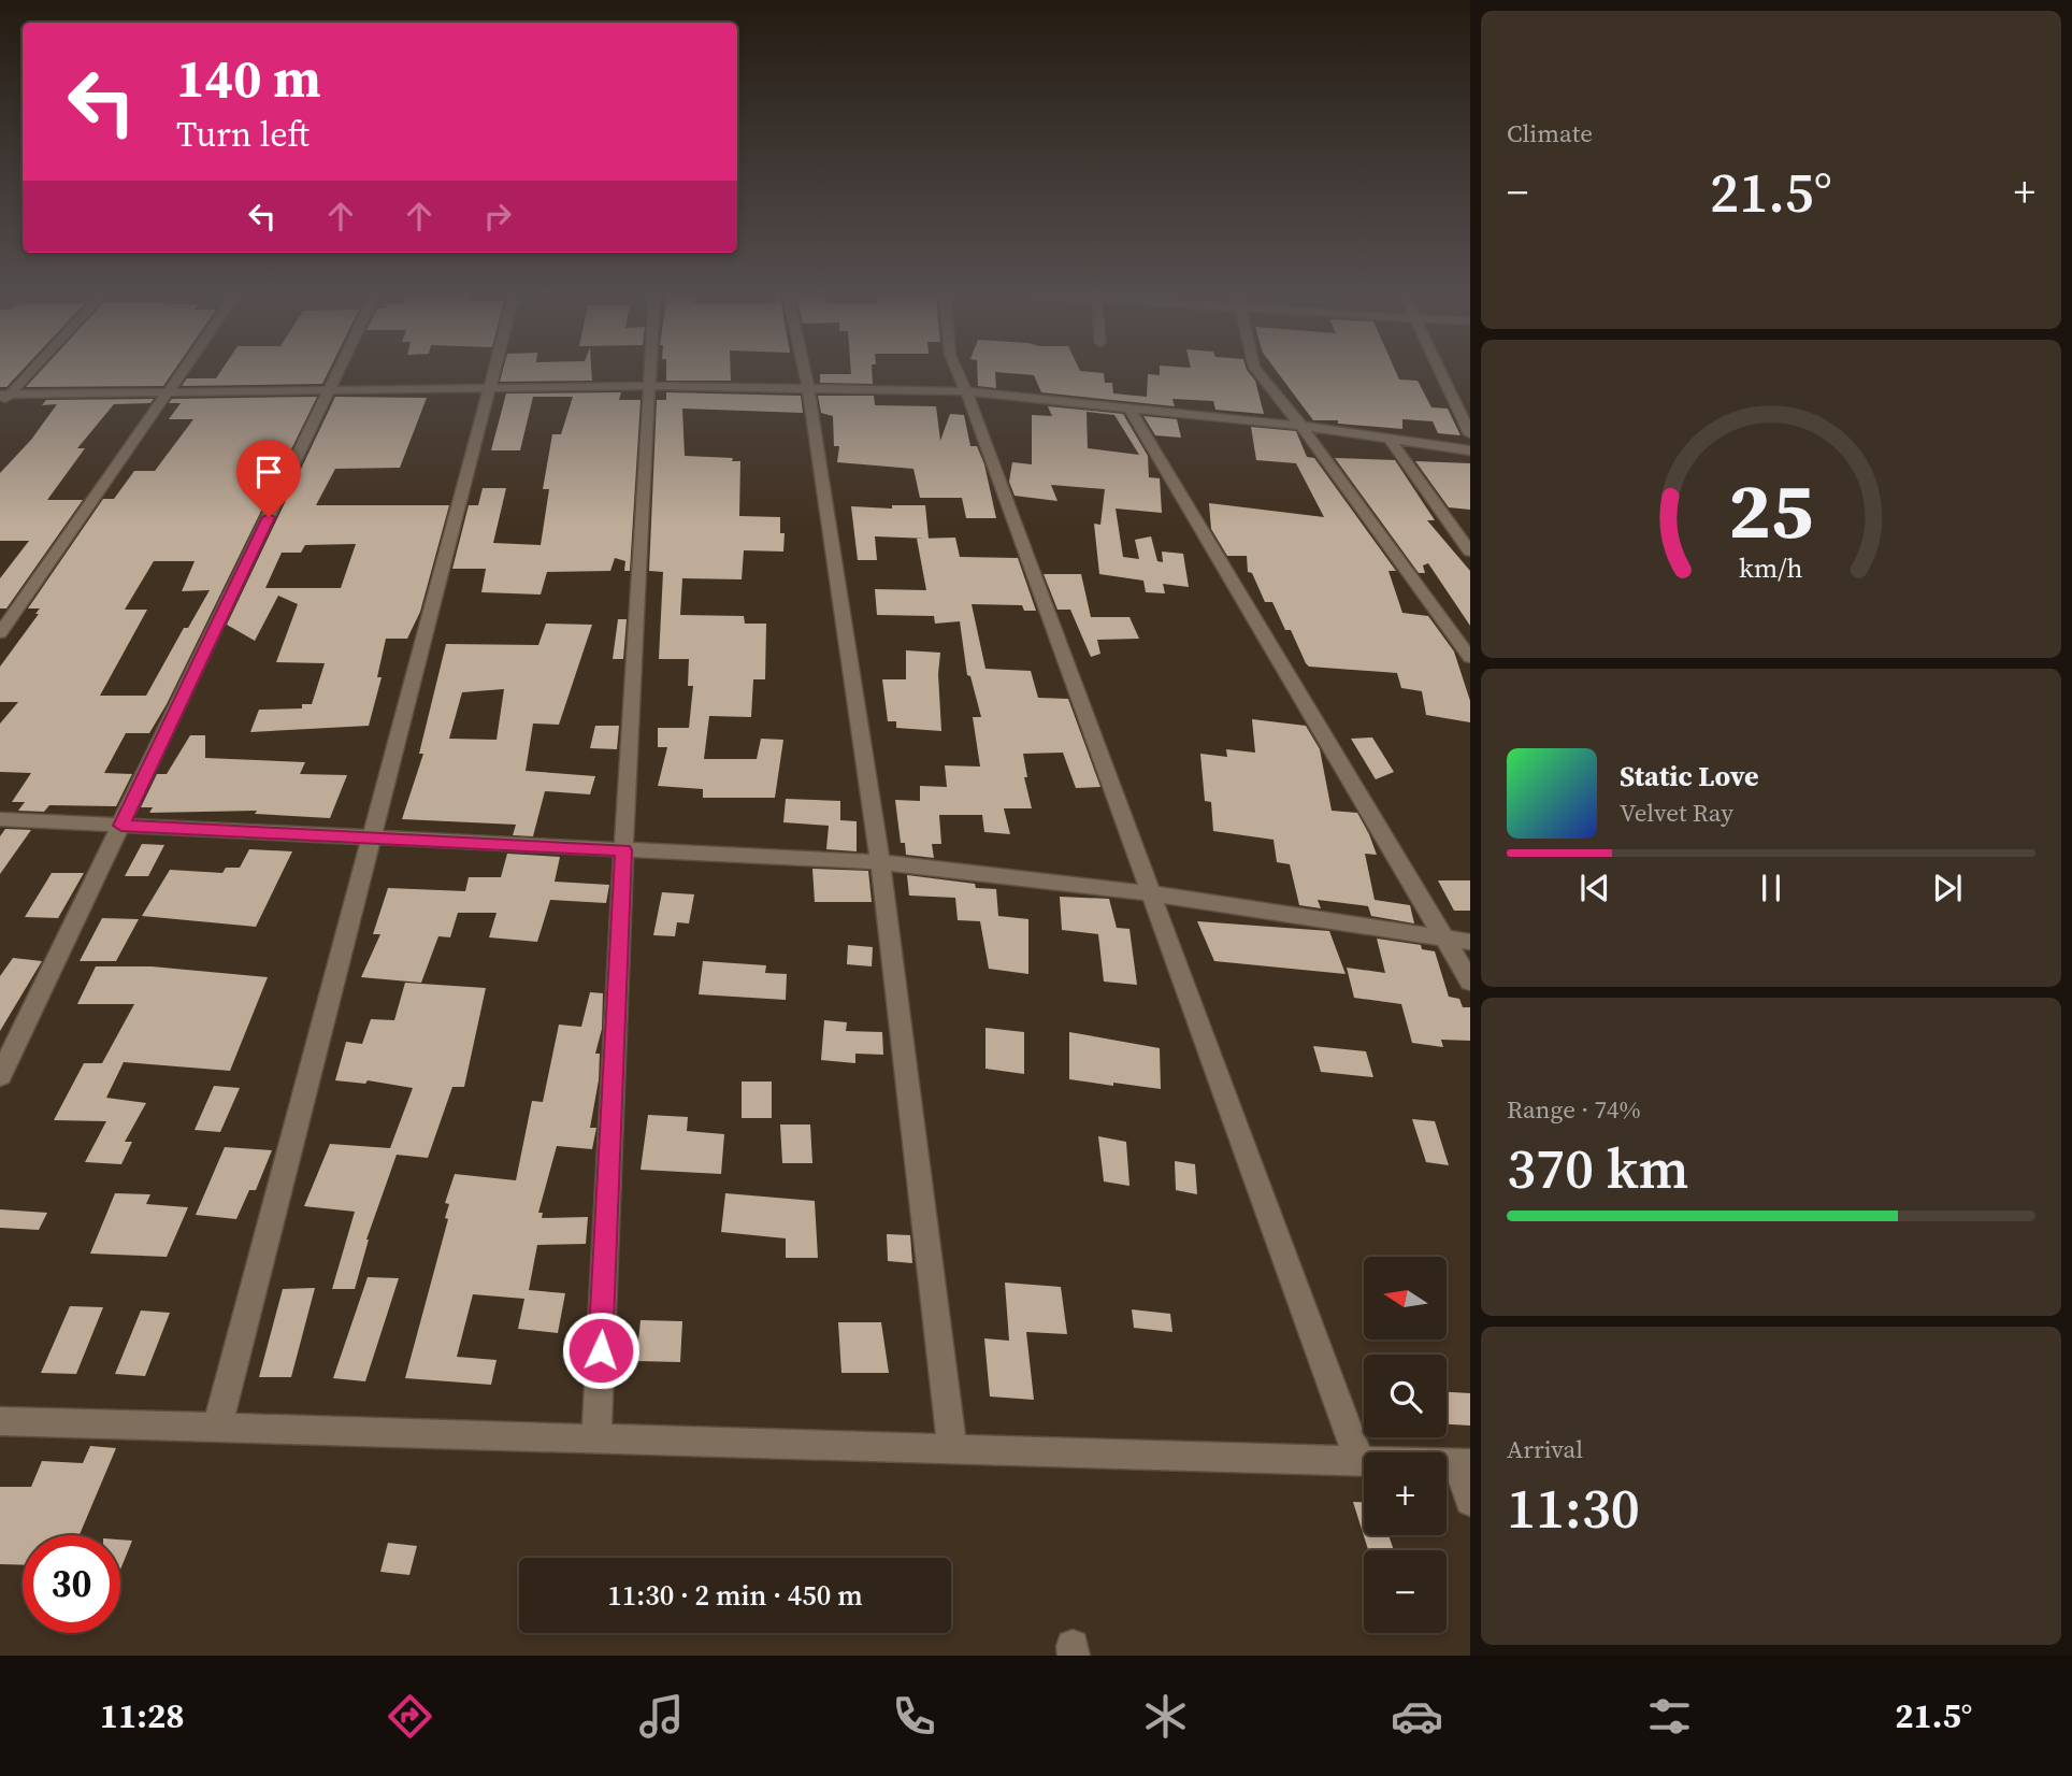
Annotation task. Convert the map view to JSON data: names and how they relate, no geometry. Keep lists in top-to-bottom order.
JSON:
{
  "north": "left",
  "page": {
    "tile": [
      "Climate",
      ["Range · 74%", "370 km"],
      ["Arrival", "11:30"]
    ],
    "turn": ["140 m", "Turn left"],
    "heat": ["−", "21.5°", "+"],
    "song": ["Static Love", "Velvet Ray"],
    "map_buttons": ["+", "−"],
    "limit": "30",
    "trip": "11:30 · 2 min · 450 m",
    "tabs": ["11:28", "21.5°"],
    "gauge": ["25", "km/h"]
  }
}
